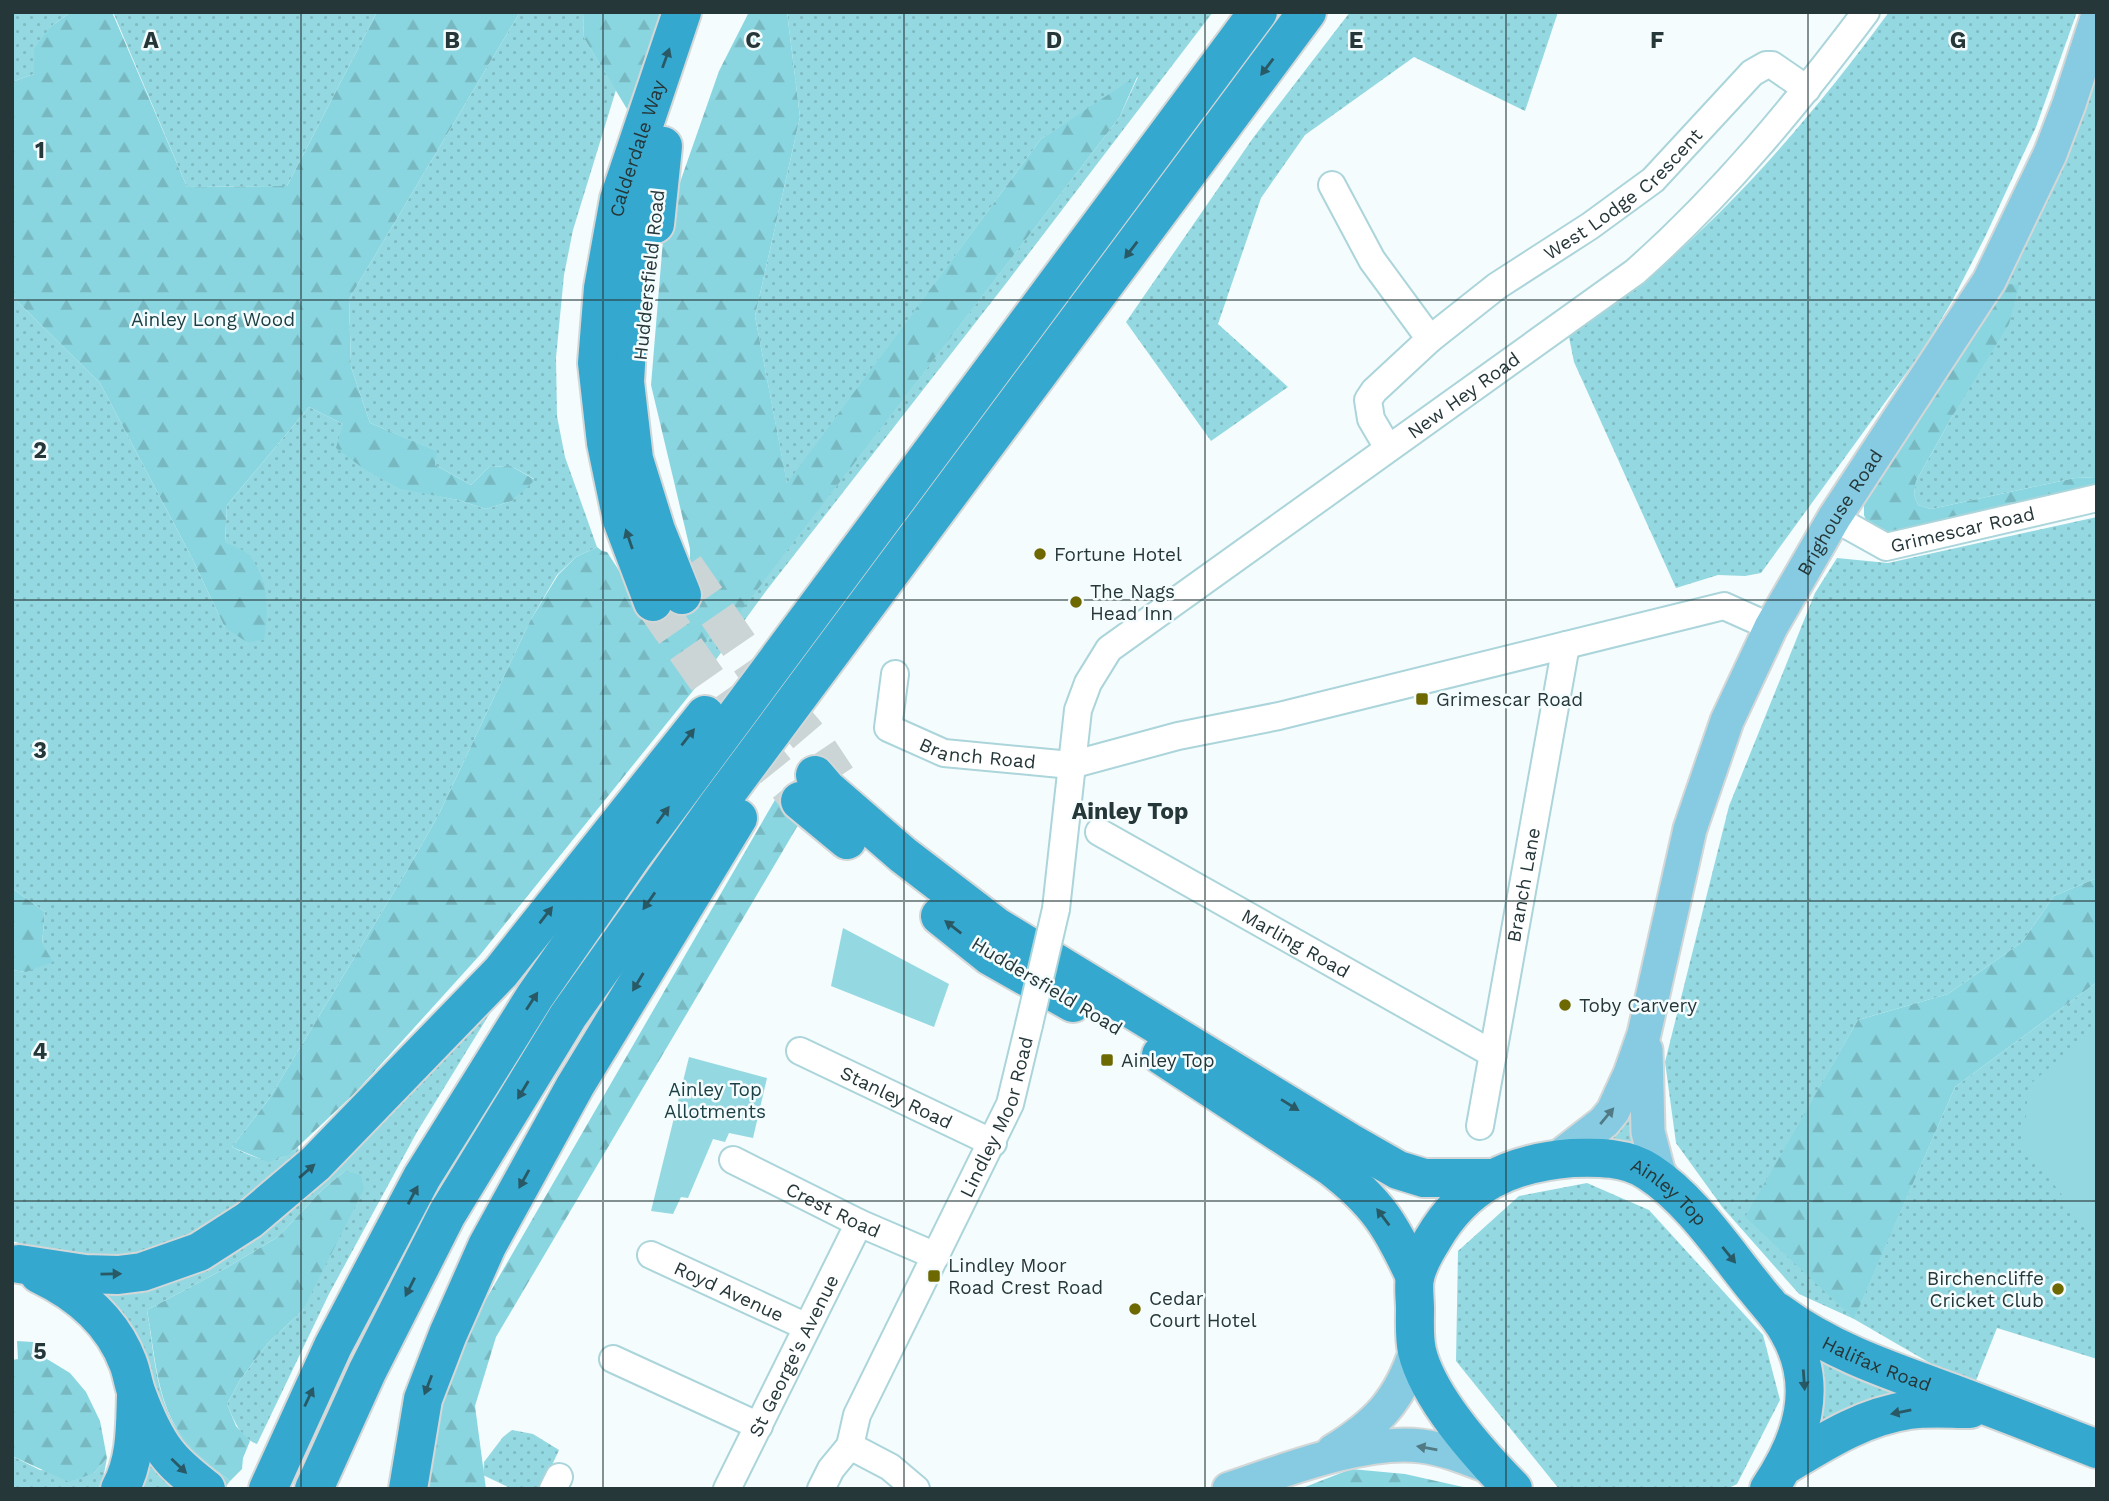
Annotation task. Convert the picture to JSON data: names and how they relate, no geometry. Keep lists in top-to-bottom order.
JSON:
{
  "streets": {
    "highway": [
      "Calderdale Way",
      "Huddersfield Road",
      "Ainley Top",
      "Halifax Road"
    ],
    "main road": ["Brighouse Road"],
    "street": [
      "West Lodge Crescent",
      "New Hey Road",
      "Grimescar Road",
      "Branch Road",
      "Branch Lane",
      "Marling Road",
      "Stanley Road",
      "Lindley Moor Road",
      "Crest Road",
      "Royd Avenue",
      "St George's Avenue"
    ]
  },
  "crossings": [
    ["Calderdale Way", "Huddersfield Road"],
    ["West Lodge Crescent", "New Hey Road"],
    ["Huddersfield Road", "Ainley Top"],
    ["New Hey Road", "Branch Road"],
    ["New Hey Road", "Lindley Moor Road"],
    ["Brighouse Road", "Grimescar Road"],
    ["Branch Road", "Lindley Moor Road"],
    ["Branch Lane", "Marling Road"],
    ["Stanley Road", "Lindley Moor Road"],
    ["Lindley Moor Road", "Crest Road"],
    ["Ainley Top", "Halifax Road"],
    ["Crest Road", "St George's Avenue"],
    ["Royd Avenue", "St George's Avenue"]
  ],
  "one_way": ["Ainley Top", "Halifax Road"],
  "districts": ["Ainley Top"],
  "parks": ["Ainley Long Wood", "Ainley Top Allotments"],
  "places": {
    "other": [
      "Fortune Hotel",
      "The Nags Head Inn",
      "Toby Carvery",
      "Birchencliffe Cricket Club",
      "Cedar Court Hotel"
    ],
    "transit": ["Grimescar Road", "Ainley Top", "Lindley Moor Road Crest Road"]
  },
  "grid": {
    "columns": [
      "A",
      "B",
      "C",
      "D",
      "E",
      "F",
      "G"
    ],
    "rows": [
      "1",
      "2",
      "3",
      "4",
      "5"
    ]
  }
}
